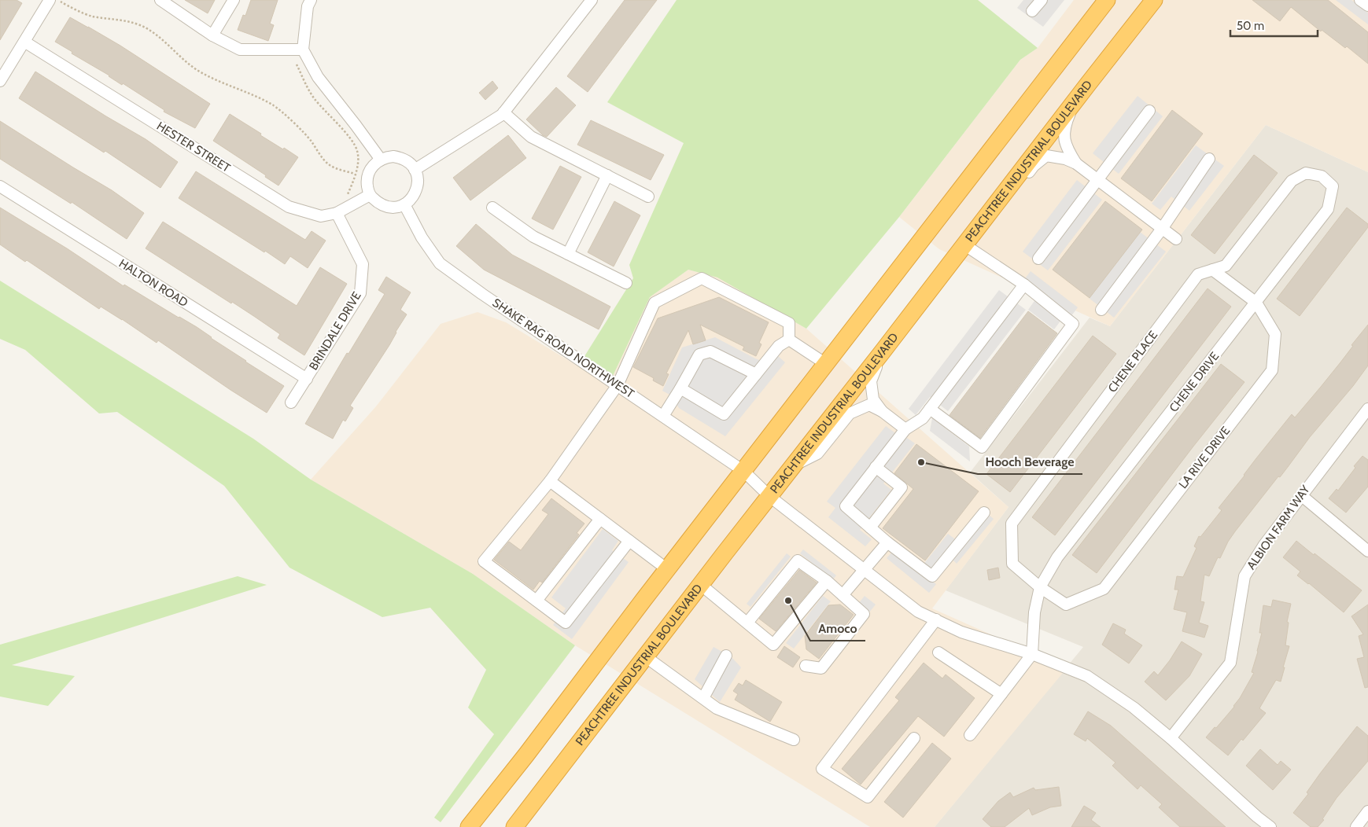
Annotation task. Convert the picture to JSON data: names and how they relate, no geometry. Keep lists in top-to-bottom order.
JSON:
{
  "streets": {
    "highway": ["PEACHTREE INDUSTRIAL BOULEVARD"],
    "street": [
      "HESTER STREET",
      "HALTON ROAD",
      "BRINDALE DRIVE",
      "SHAKE RAG ROAD NORTHWEST",
      "CHENE PLACE",
      "CHENE DRIVE",
      "LA RIVE DRIVE",
      "ALBION FARM WAY"
    ]
  },
  "crossings": [
    ["HESTER STREET", "BRINDALE DRIVE"],
    ["HESTER STREET", "SHAKE RAG ROAD NORTHWEST"],
    ["PEACHTREE INDUSTRIAL BOULEVARD", "SHAKE RAG ROAD NORTHWEST"],
    ["HALTON ROAD", "BRINDALE DRIVE"],
    ["SHAKE RAG ROAD NORTHWEST", "CHENE DRIVE"],
    ["SHAKE RAG ROAD NORTHWEST", "ALBION FARM WAY"],
    ["CHENE PLACE", "CHENE DRIVE"],
    ["CHENE PLACE", "LA RIVE DRIVE"],
    ["CHENE DRIVE", "LA RIVE DRIVE"]
  ],
  "places": ["Hooch Beverage", "Amoco"],
  "scale_bar": "50 m"
}
